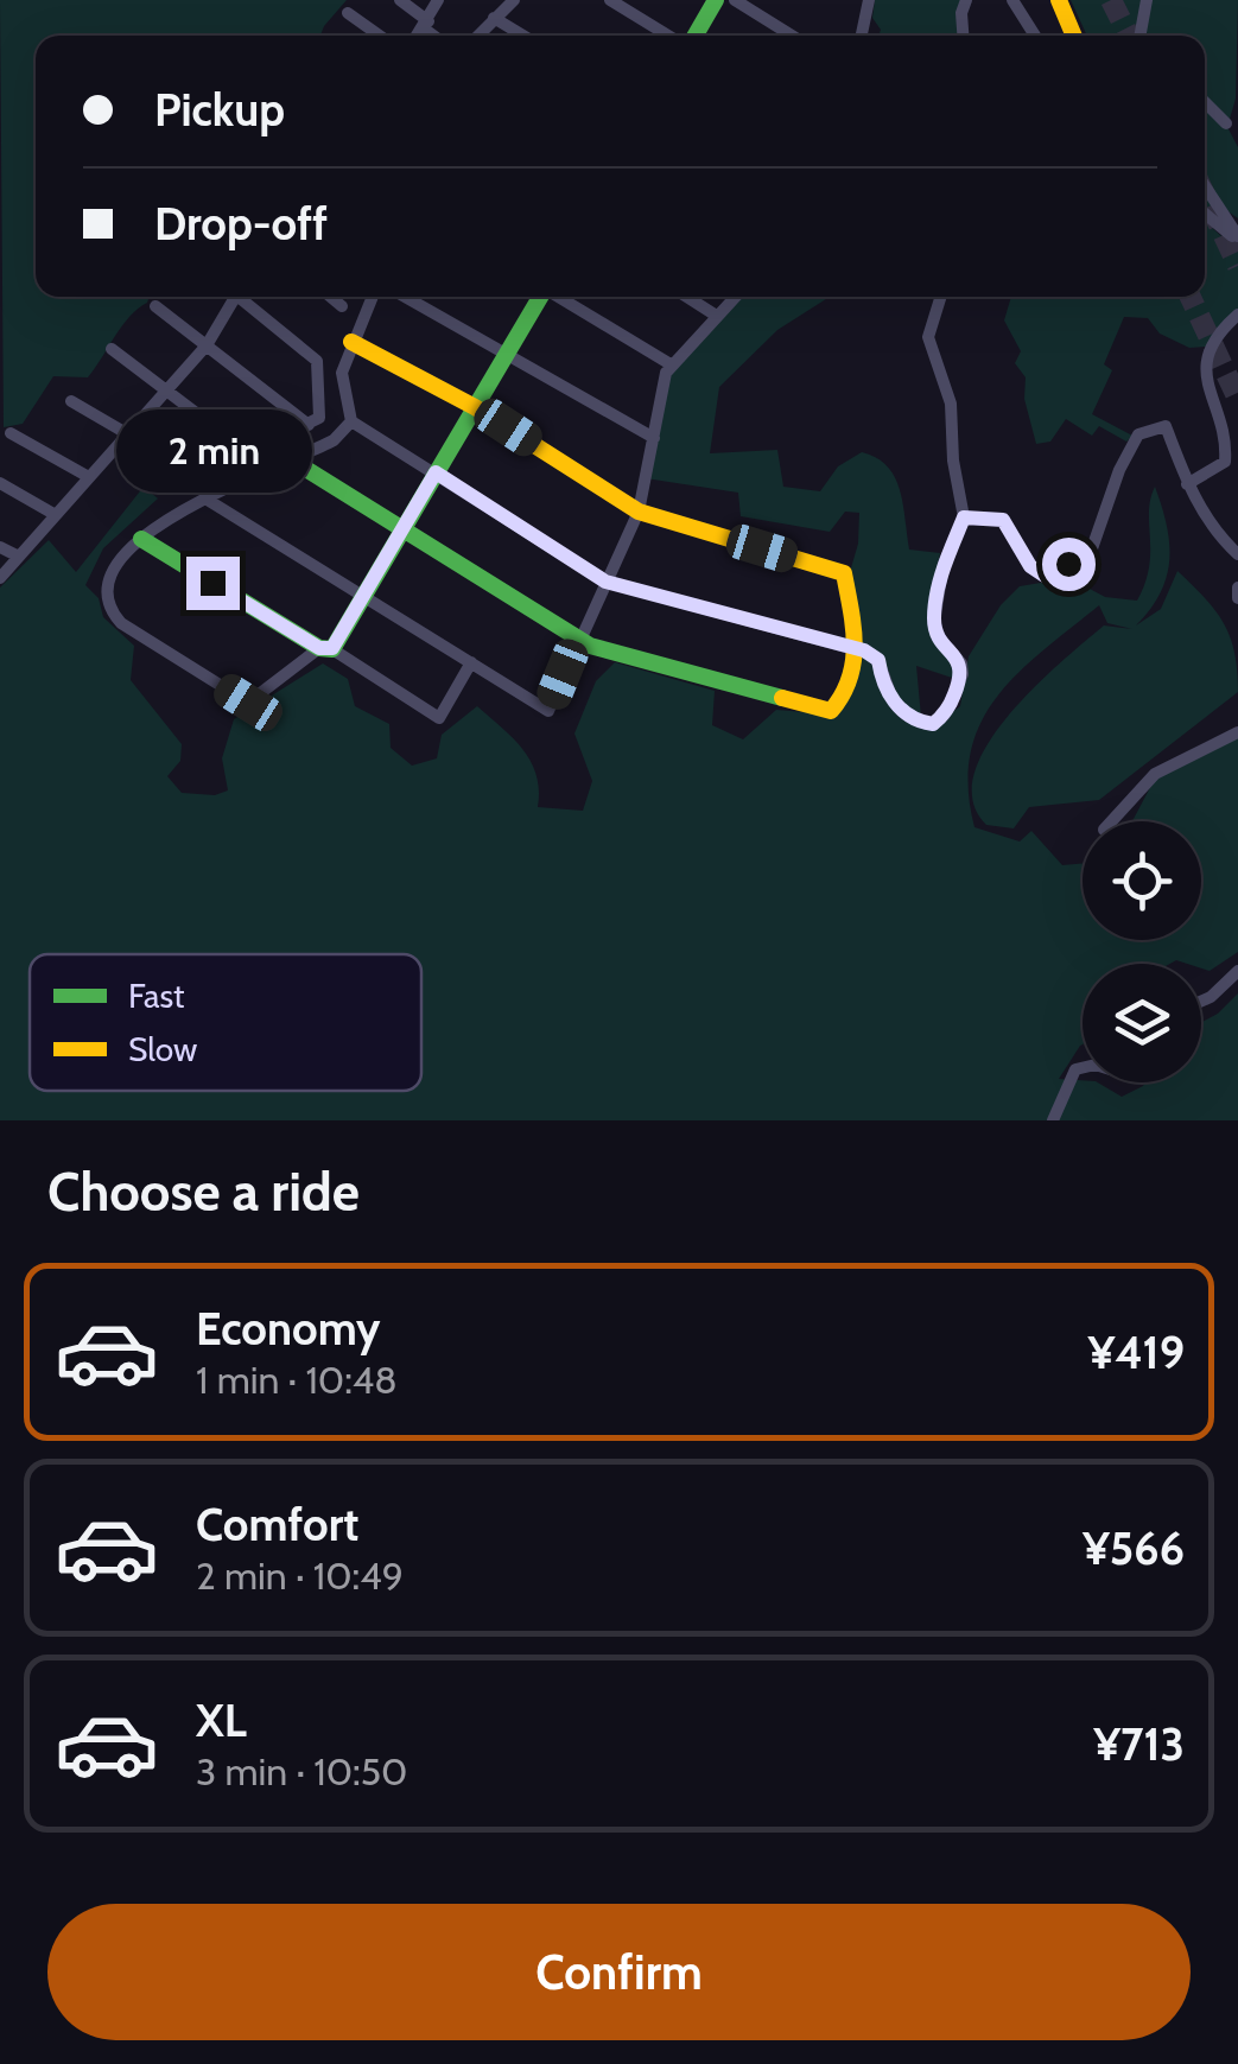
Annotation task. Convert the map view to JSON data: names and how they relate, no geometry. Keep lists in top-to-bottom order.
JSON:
{
  "legend": ["Fast", "Slow"],
  "page": {
    "banner": ["Pickup", "Drop-off"],
    "bubble": "2 min",
    "heading": "Choose a ride",
    "list": [
      {
        "name": "Economy",
        "note": "1 min · 10:48",
        "value": "¥419"
      },
      {
        "name": "Comfort",
        "note": "2 min · 10:49",
        "value": "¥566"
      },
      {
        "name": "XL",
        "note": "3 min · 10:50",
        "value": "¥713"
      }
    ],
    "buttons": "Confirm"
  }
}
